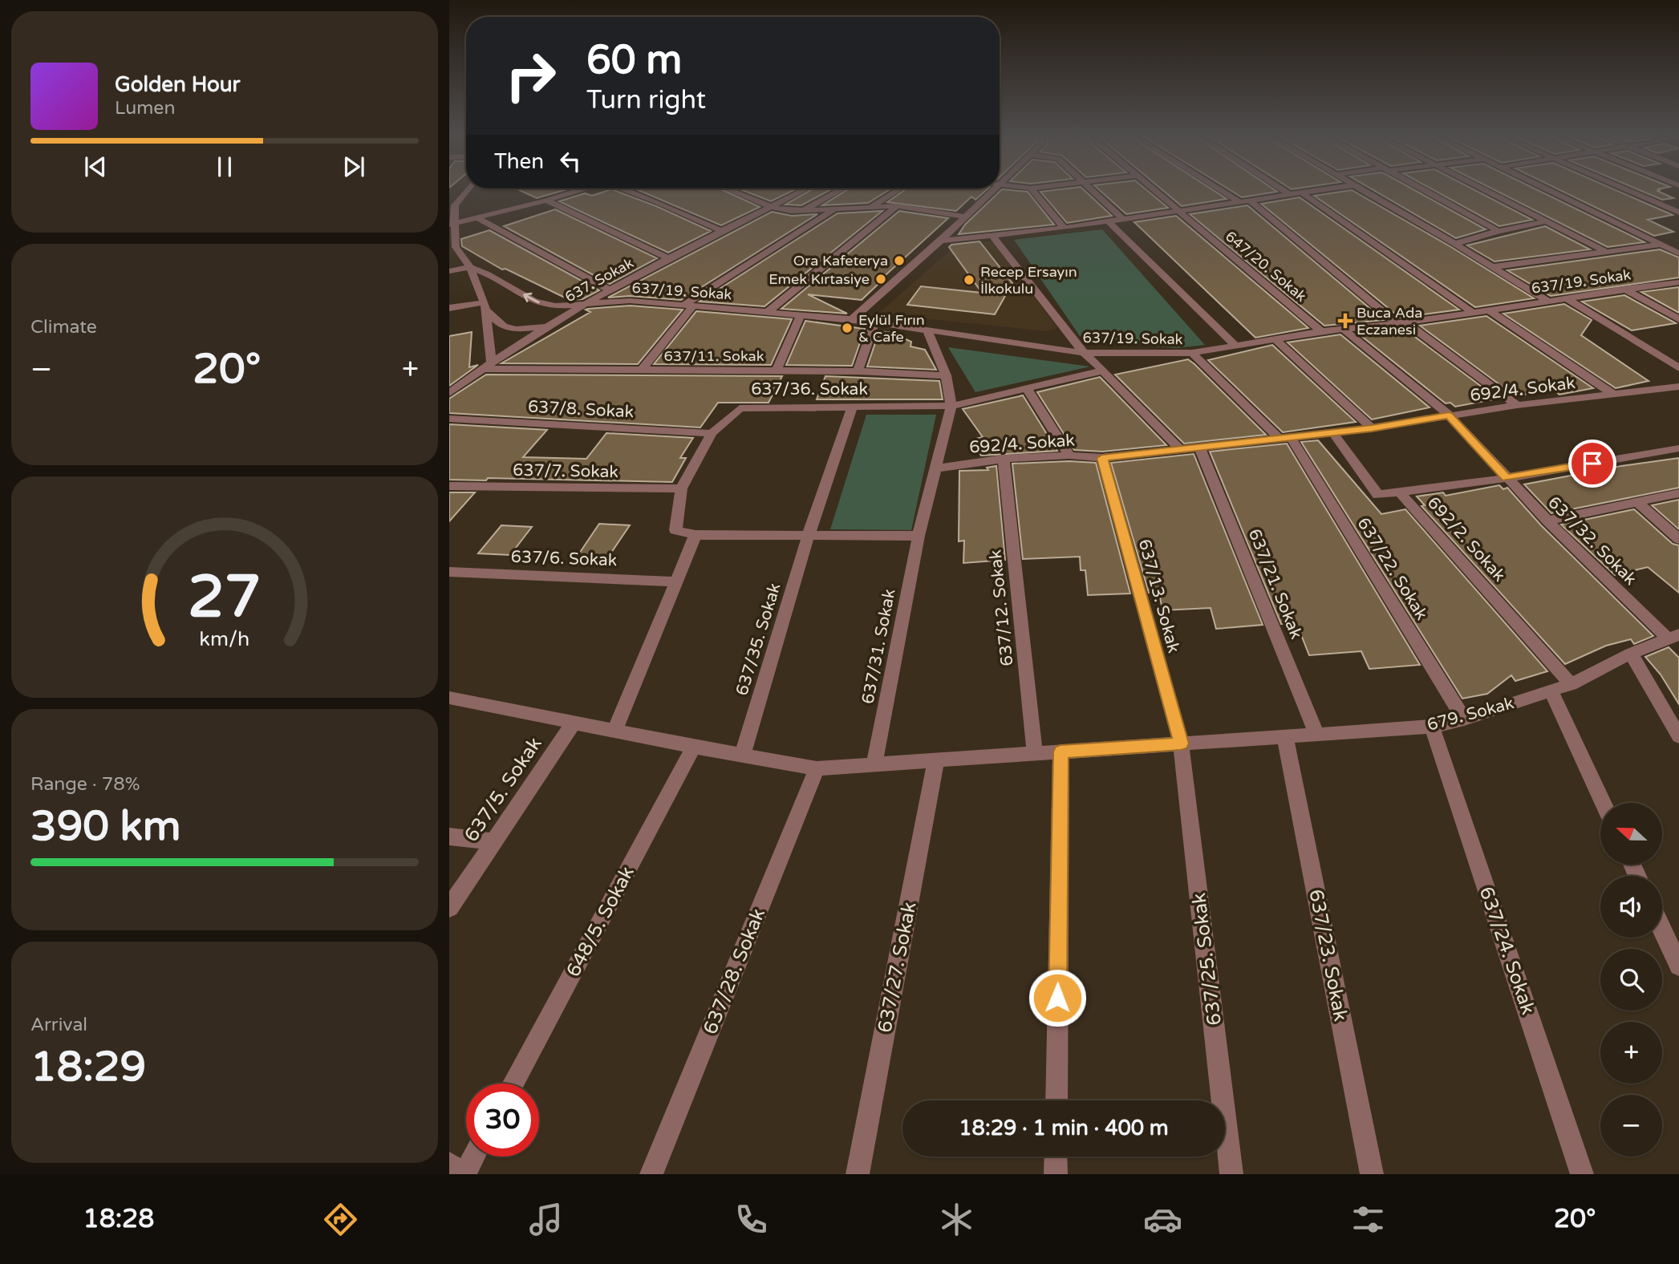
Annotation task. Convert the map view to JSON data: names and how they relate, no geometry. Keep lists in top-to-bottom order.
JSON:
{
  "streets": {
    "street": [
      "647/20. Sokak",
      "637. Sokak",
      "637/19. Sokak",
      "637/11. Sokak",
      "637/36. Sokak",
      "692/4. Sokak",
      "637/8. Sokak",
      "637/7. Sokak",
      "692/2. Sokak",
      "637/32. Sokak",
      "637/6. Sokak",
      "637/22. Sokak",
      "637/21. Sokak",
      "637/13. Sokak",
      "637/12. Sokak",
      "637/35. Sokak",
      "637/31. Sokak",
      "679. Sokak",
      "637/5. Sokak",
      "648/5. Sokak",
      "637/24. Sokak",
      "637/23. Sokak",
      "637/25. Sokak",
      "637/27. Sokak",
      "637/28. Sokak"
    ]
  },
  "crossings": [
    ["647/20. Sokak", "637/19. Sokak"],
    ["637. Sokak", "637/19. Sokak"],
    ["637. Sokak", "637/11. Sokak"],
    ["637/19. Sokak", "637/32. Sokak"],
    ["637/19. Sokak", "637/22. Sokak"],
    ["637/36. Sokak", "637/8. Sokak"],
    ["637/36. Sokak", "637/7. Sokak"],
    ["637/36. Sokak", "637/35. Sokak"],
    ["637/36. Sokak", "637/31. Sokak"],
    ["692/4. Sokak", "637/32. Sokak"],
    ["692/4. Sokak", "637/22. Sokak"],
    ["692/4. Sokak", "637/21. Sokak"],
    ["692/4. Sokak", "637/13. Sokak"],
    ["692/4. Sokak", "637/12. Sokak"],
    ["692/4. Sokak", "637/31. Sokak"],
    ["692/2. Sokak", "679. Sokak"],
    ["637/32. Sokak", "679. Sokak"],
    ["637/22. Sokak", "679. Sokak"],
    ["637/21. Sokak", "679. Sokak"],
    ["637/13. Sokak", "679. Sokak"],
    ["637/13. Sokak", "637/25. Sokak"],
    ["637/12. Sokak", "679. Sokak"],
    ["637/35. Sokak", "679. Sokak"],
    ["637/31. Sokak", "679. Sokak"],
    ["679. Sokak", "637/5. Sokak"],
    ["679. Sokak", "648/5. Sokak"],
    ["679. Sokak", "637/24. Sokak"],
    ["679. Sokak", "637/23. Sokak"],
    ["679. Sokak", "637/25. Sokak"],
    ["679. Sokak", "637/27. Sokak"],
    ["679. Sokak", "637/28. Sokak"]
  ],
  "places": {
    "other": [
      "Ora Kafeterya",
      "Emek Kırtasiye",
      "Recep Ersayın İlkokulu",
      "Eylül Fırın & Cafe"
    ],
    "health": ["Buca Ada Eczanesi"]
  },
  "north": "left",
  "page": {
    "turn": ["60 m", "Turn right"],
    "song": ["Golden Hour", "Lumen"],
    "then": "Then",
    "tile": [
      "Climate",
      ["Range · 78%", "390 km"],
      ["Arrival", "18:29"]
    ],
    "heat": ["−", "20°", "+"],
    "map_buttons": ["+", "−"],
    "limit": "30",
    "trip": "18:29 · 1 min · 400 m",
    "tabs": ["18:28", "20°"],
    "gauge": ["27", "km/h"]
  }
}
